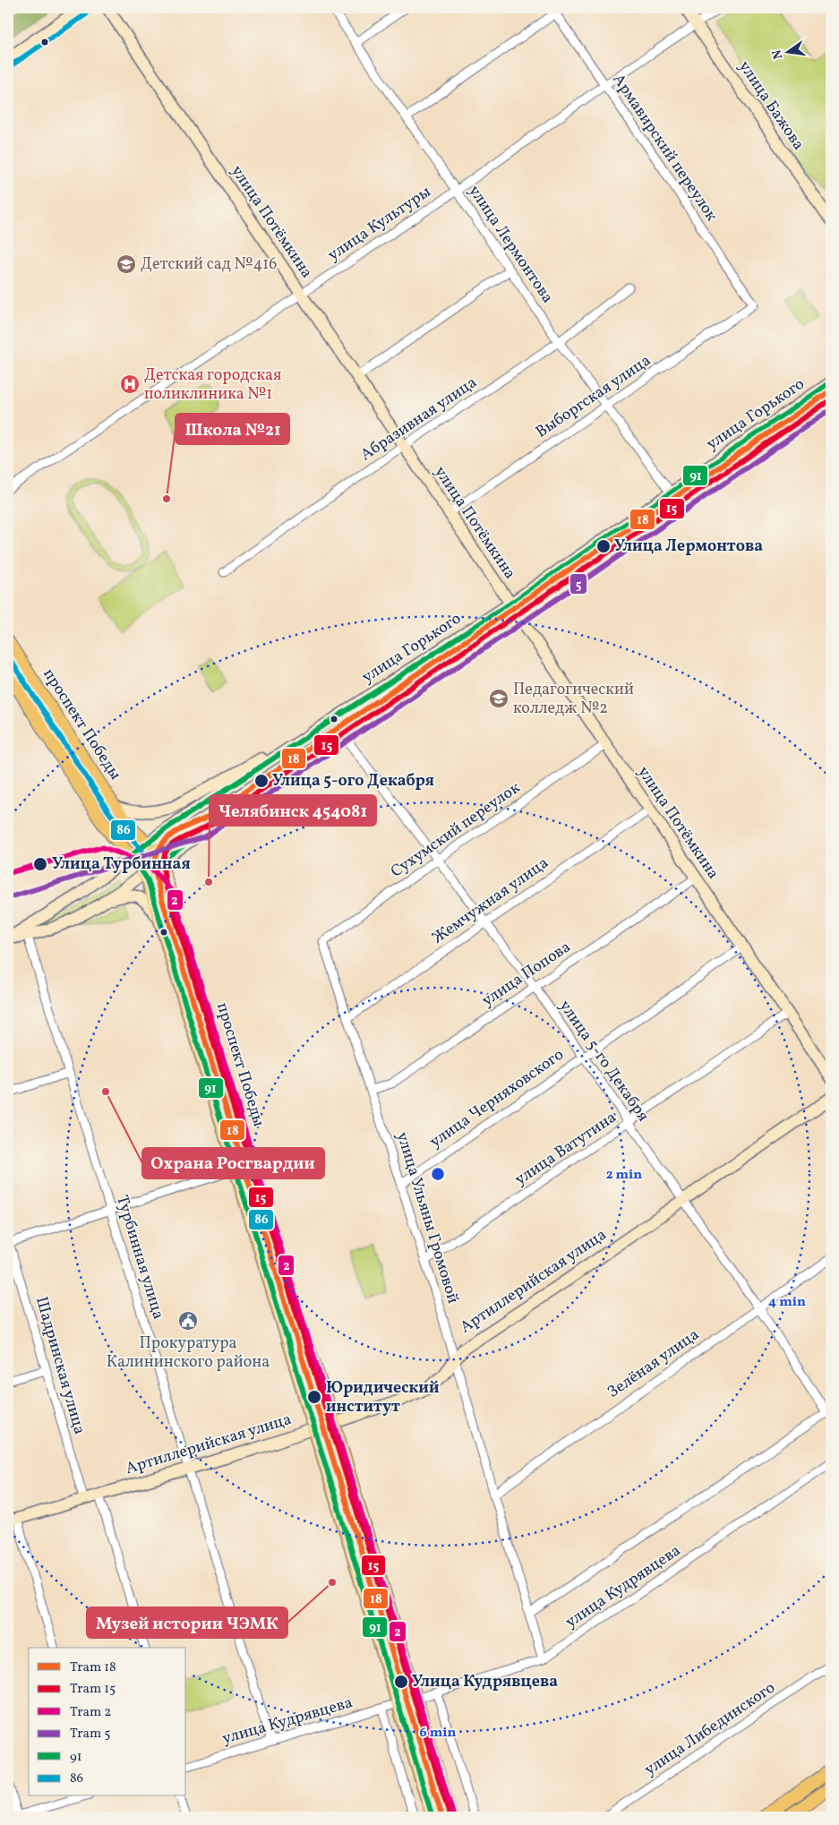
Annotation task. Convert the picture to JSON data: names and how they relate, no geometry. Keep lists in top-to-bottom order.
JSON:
{
  "streets": {
    "main road": ["улица Горького", "проспект Победы", "Артиллерийская улица"],
    "street": [
      "улица Бажова",
      "Армавирский переулок",
      "улица Потёмкина",
      "улица Культуры",
      "улица Лермонтова",
      "Выборгская улица",
      "Абразивная улица",
      "Сухумский переулок",
      "Жемчужная улица",
      "улица Попова",
      "улица 5-го Декабря",
      "улица Черняховского",
      "улица Ватутина",
      "улица Ульяны Громовой",
      "Турбинная улица",
      "Зелёная улица",
      "Шадринская улица",
      "улица Кудрявцева",
      "улица Либединского"
    ]
  },
  "crossings": [
    ["улица Бажова", "улица Культуры"],
    ["Армавирский переулок", "улица Культуры"],
    ["Армавирский переулок", "Выборгская улица"],
    ["улица Потёмкина", "улица Культуры"],
    ["улица Потёмкина", "Выборгская улица"],
    ["улица Потёмкина", "улица Горького"],
    ["улица Потёмкина", "Абразивная улица"],
    ["улица Потёмкина", "Сухумский переулок"],
    ["улица Потёмкина", "Жемчужная улица"],
    ["улица Потёмкина", "улица Попова"],
    ["улица Потёмкина", "улица Черняховского"],
    ["улица Потёмкина", "улица Ватутина"],
    ["улица Культуры", "улица Лермонтова"],
    ["улица Лермонтова", "Выборгская улица"],
    ["улица Лермонтова", "улица Горького"],
    ["улица Лермонтова", "Абразивная улица"],
    ["улица Горького", "проспект Победы"],
    ["улица Горького", "улица 5-го Декабря"],
    ["улица Горького", "Турбинная улица"],
    ["проспект Победы", "Артиллерийская улица"],
    ["проспект Победы", "улица Кудрявцева"],
    ["Сухумский переулок", "улица 5-го Декабря"],
    ["Сухумский переулок", "улица Ульяны Громовой"],
    ["Жемчужная улица", "улица 5-го Декабря"],
    ["Жемчужная улица", "улица Ульяны Громовой"],
    ["улица Попова", "улица 5-го Декабря"],
    ["улица Попова", "улица Ульяны Громовой"],
    ["улица 5-го Декабря", "улица Черняховского"],
    ["улица 5-го Декабря", "улица Ватутина"],
    ["улица 5-го Декабря", "Артиллерийская улица"],
    ["улица 5-го Декабря", "Зелёная улица"],
    ["улица 5-го Декабря", "улица Кудрявцева"],
    ["улица Черняховского", "улица Ульяны Громовой"],
    ["улица Ватутина", "улица Ульяны Громовой"],
    ["улица Ульяны Громовой", "Артиллерийская улица"],
    ["улица Ульяны Громовой", "Зелёная улица"],
    ["улица Ульяны Громовой", "улица Кудрявцева"],
    ["Турбинная улица", "Артиллерийская улица"],
    ["Турбинная улица", "улица Кудрявцева"],
    ["Артиллерийская улица", "Шадринская улица"]
  ],
  "places": {
    "school or university": ["Детский сад №416", "Педагогический колледж №2"],
    "hospital": ["Детская городская поликлиника №1"],
    "other": [
      "Школа №21",
      "Улица Лермонтова",
      "Улица 5-ого Декабря",
      "Улица Турбинная",
      "Челябинск 454081",
      "Охрана Росгвардии",
      "Юридический институт",
      "Музей истории ЧЭМК",
      "Улица Кудрявцева"
    ],
    "public building": ["Прокуратура Калининского района"]
  },
  "lines": [
    "transit line 86",
    "transit line 91",
    "tram line 18",
    "tram line 15",
    "tram line 5",
    "tram line 2"
  ],
  "legend": [
    "Tram 18",
    "Tram 15",
    "Tram 2",
    "Tram 5",
    "91",
    "86"
  ],
  "north": "left",
  "rings": ["2 min", "4 min", "6 min"]
}
